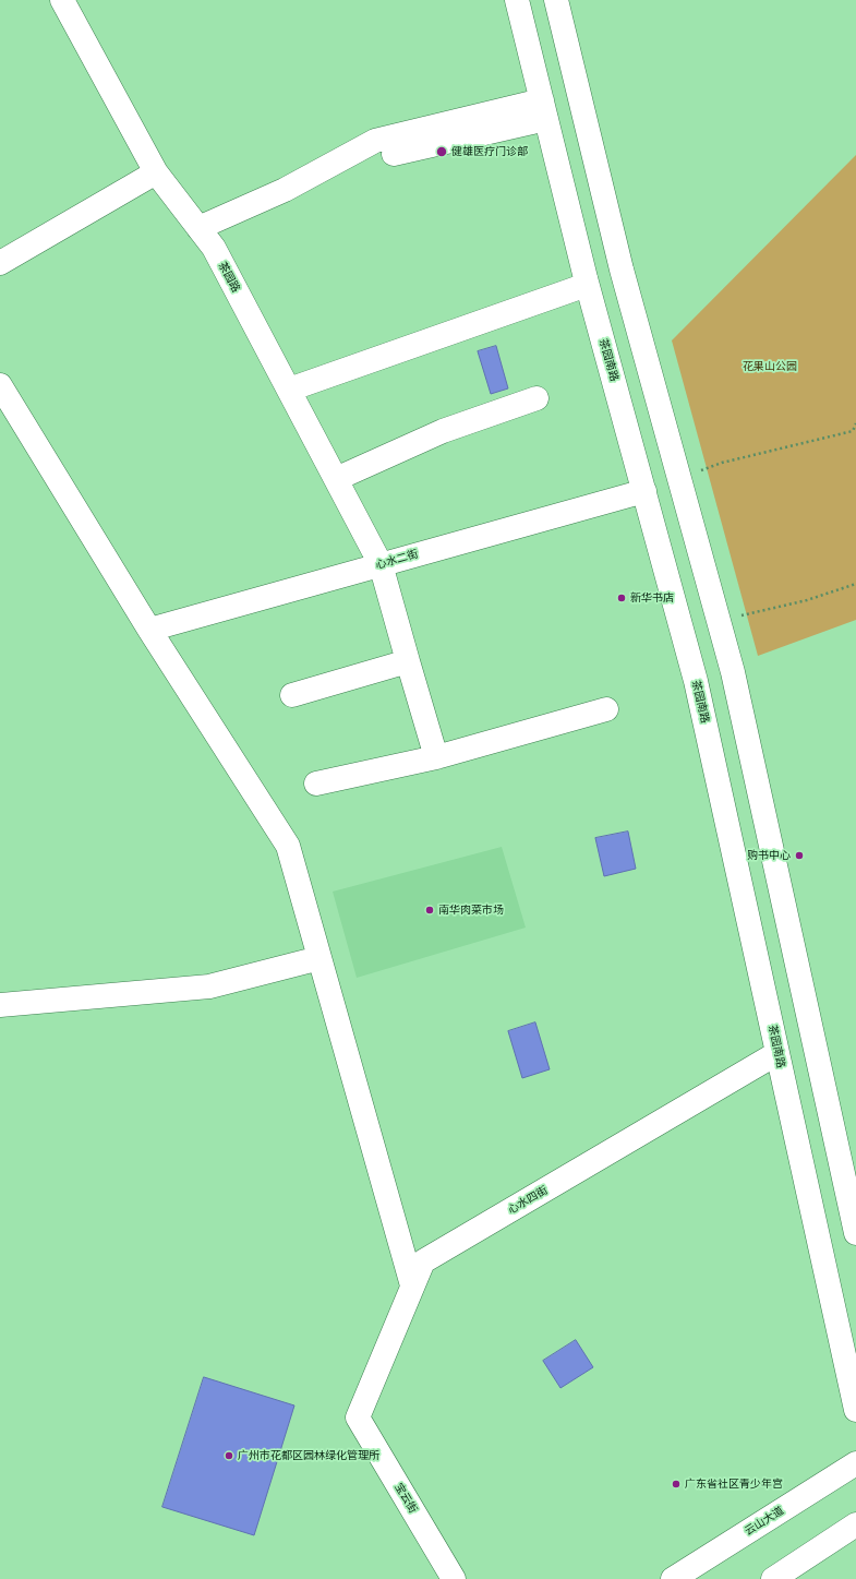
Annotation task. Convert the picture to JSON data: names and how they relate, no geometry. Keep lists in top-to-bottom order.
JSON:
{
  "streets": {
    "street": [
      "茶园路",
      "茶园南路",
      "心水二街",
      "心水四街",
      "宝云街",
      "云山大道"
    ]
  },
  "crossings": [
    ["茶园路", "心水二街"],
    ["茶园南路", "心水二街"],
    ["茶园南路", "心水四街"],
    ["心水四街", "宝云街"]
  ],
  "parks": ["花果山公园"],
  "places": [
    "健雄医疗门诊部",
    "新华书店",
    "购书中心",
    "南华肉菜市场",
    "广州市花都区园林绿化管理所",
    "广东省社区青少年宫"
  ]
}
